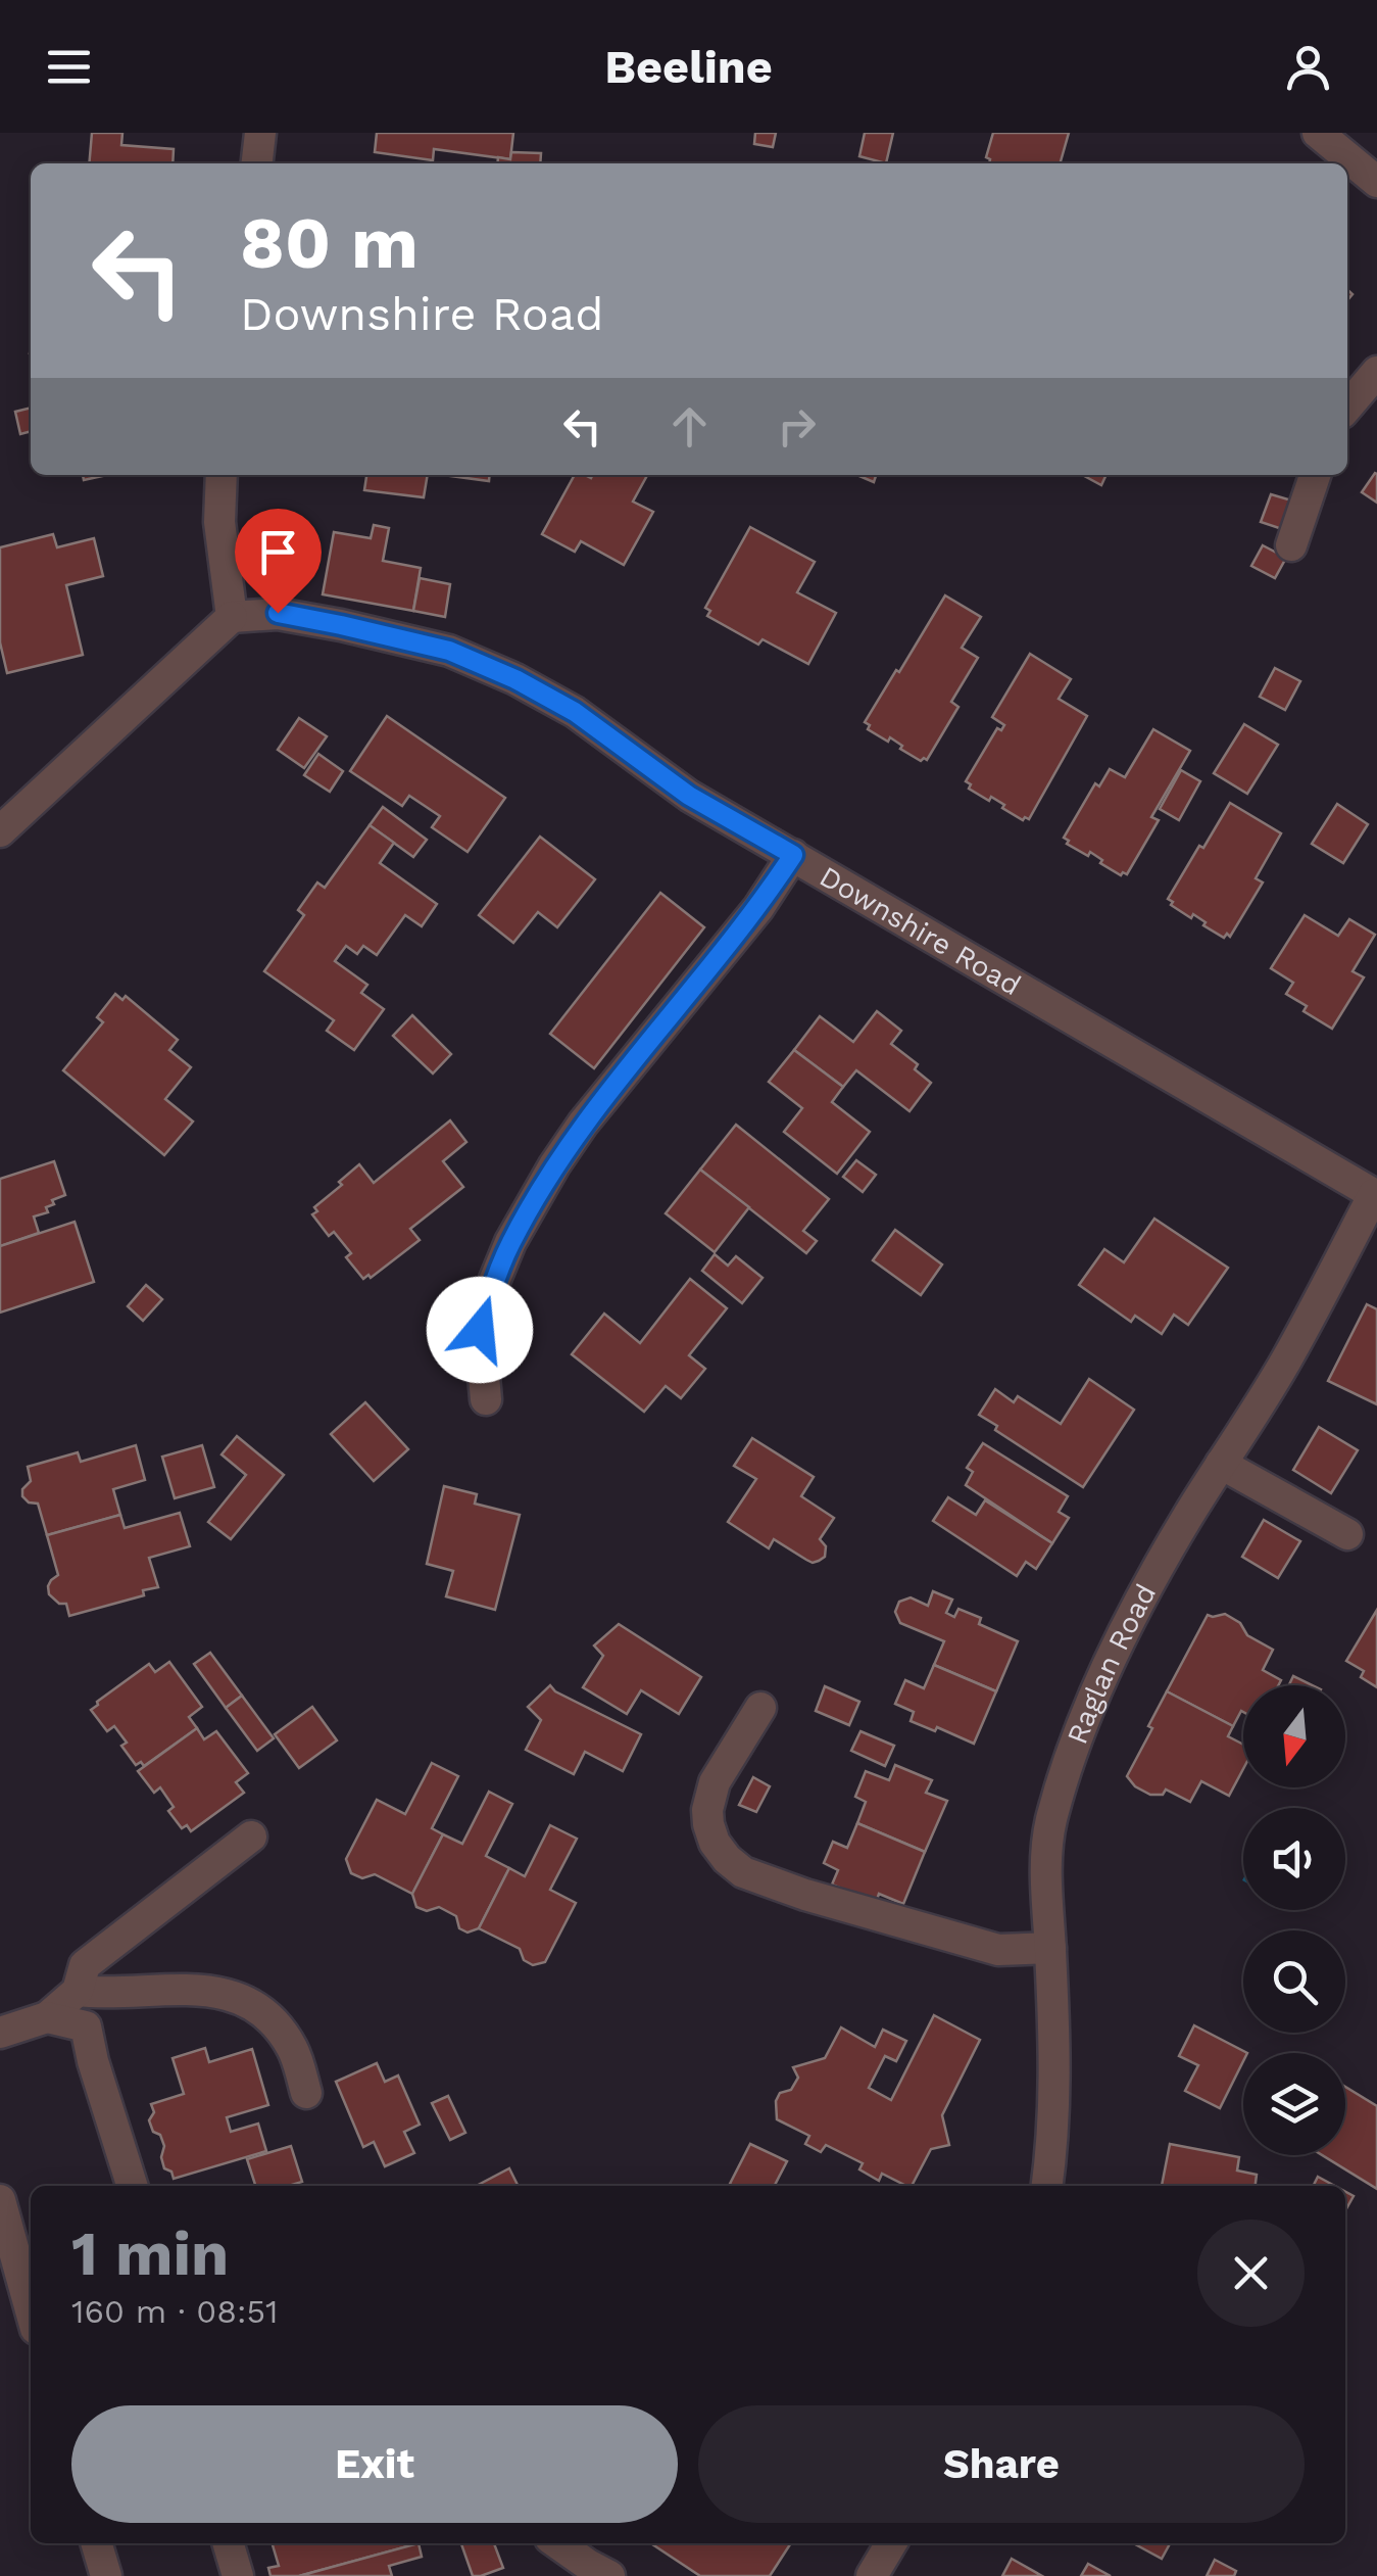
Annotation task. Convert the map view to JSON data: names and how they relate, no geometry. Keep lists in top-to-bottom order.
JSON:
{
  "streets": {
    "street": ["Downshire Road", "Raglan Road"]
  },
  "crossings": [
    ["Downshire Road", "Raglan Road"]
  ],
  "north": "bottom",
  "page": {
    "header": "Beeline",
    "turn": ["80 m", "Downshire Road"],
    "heading": ["1 min", "160 m · 08:51"],
    "buttons": ["Exit", "Share"]
  }
}
